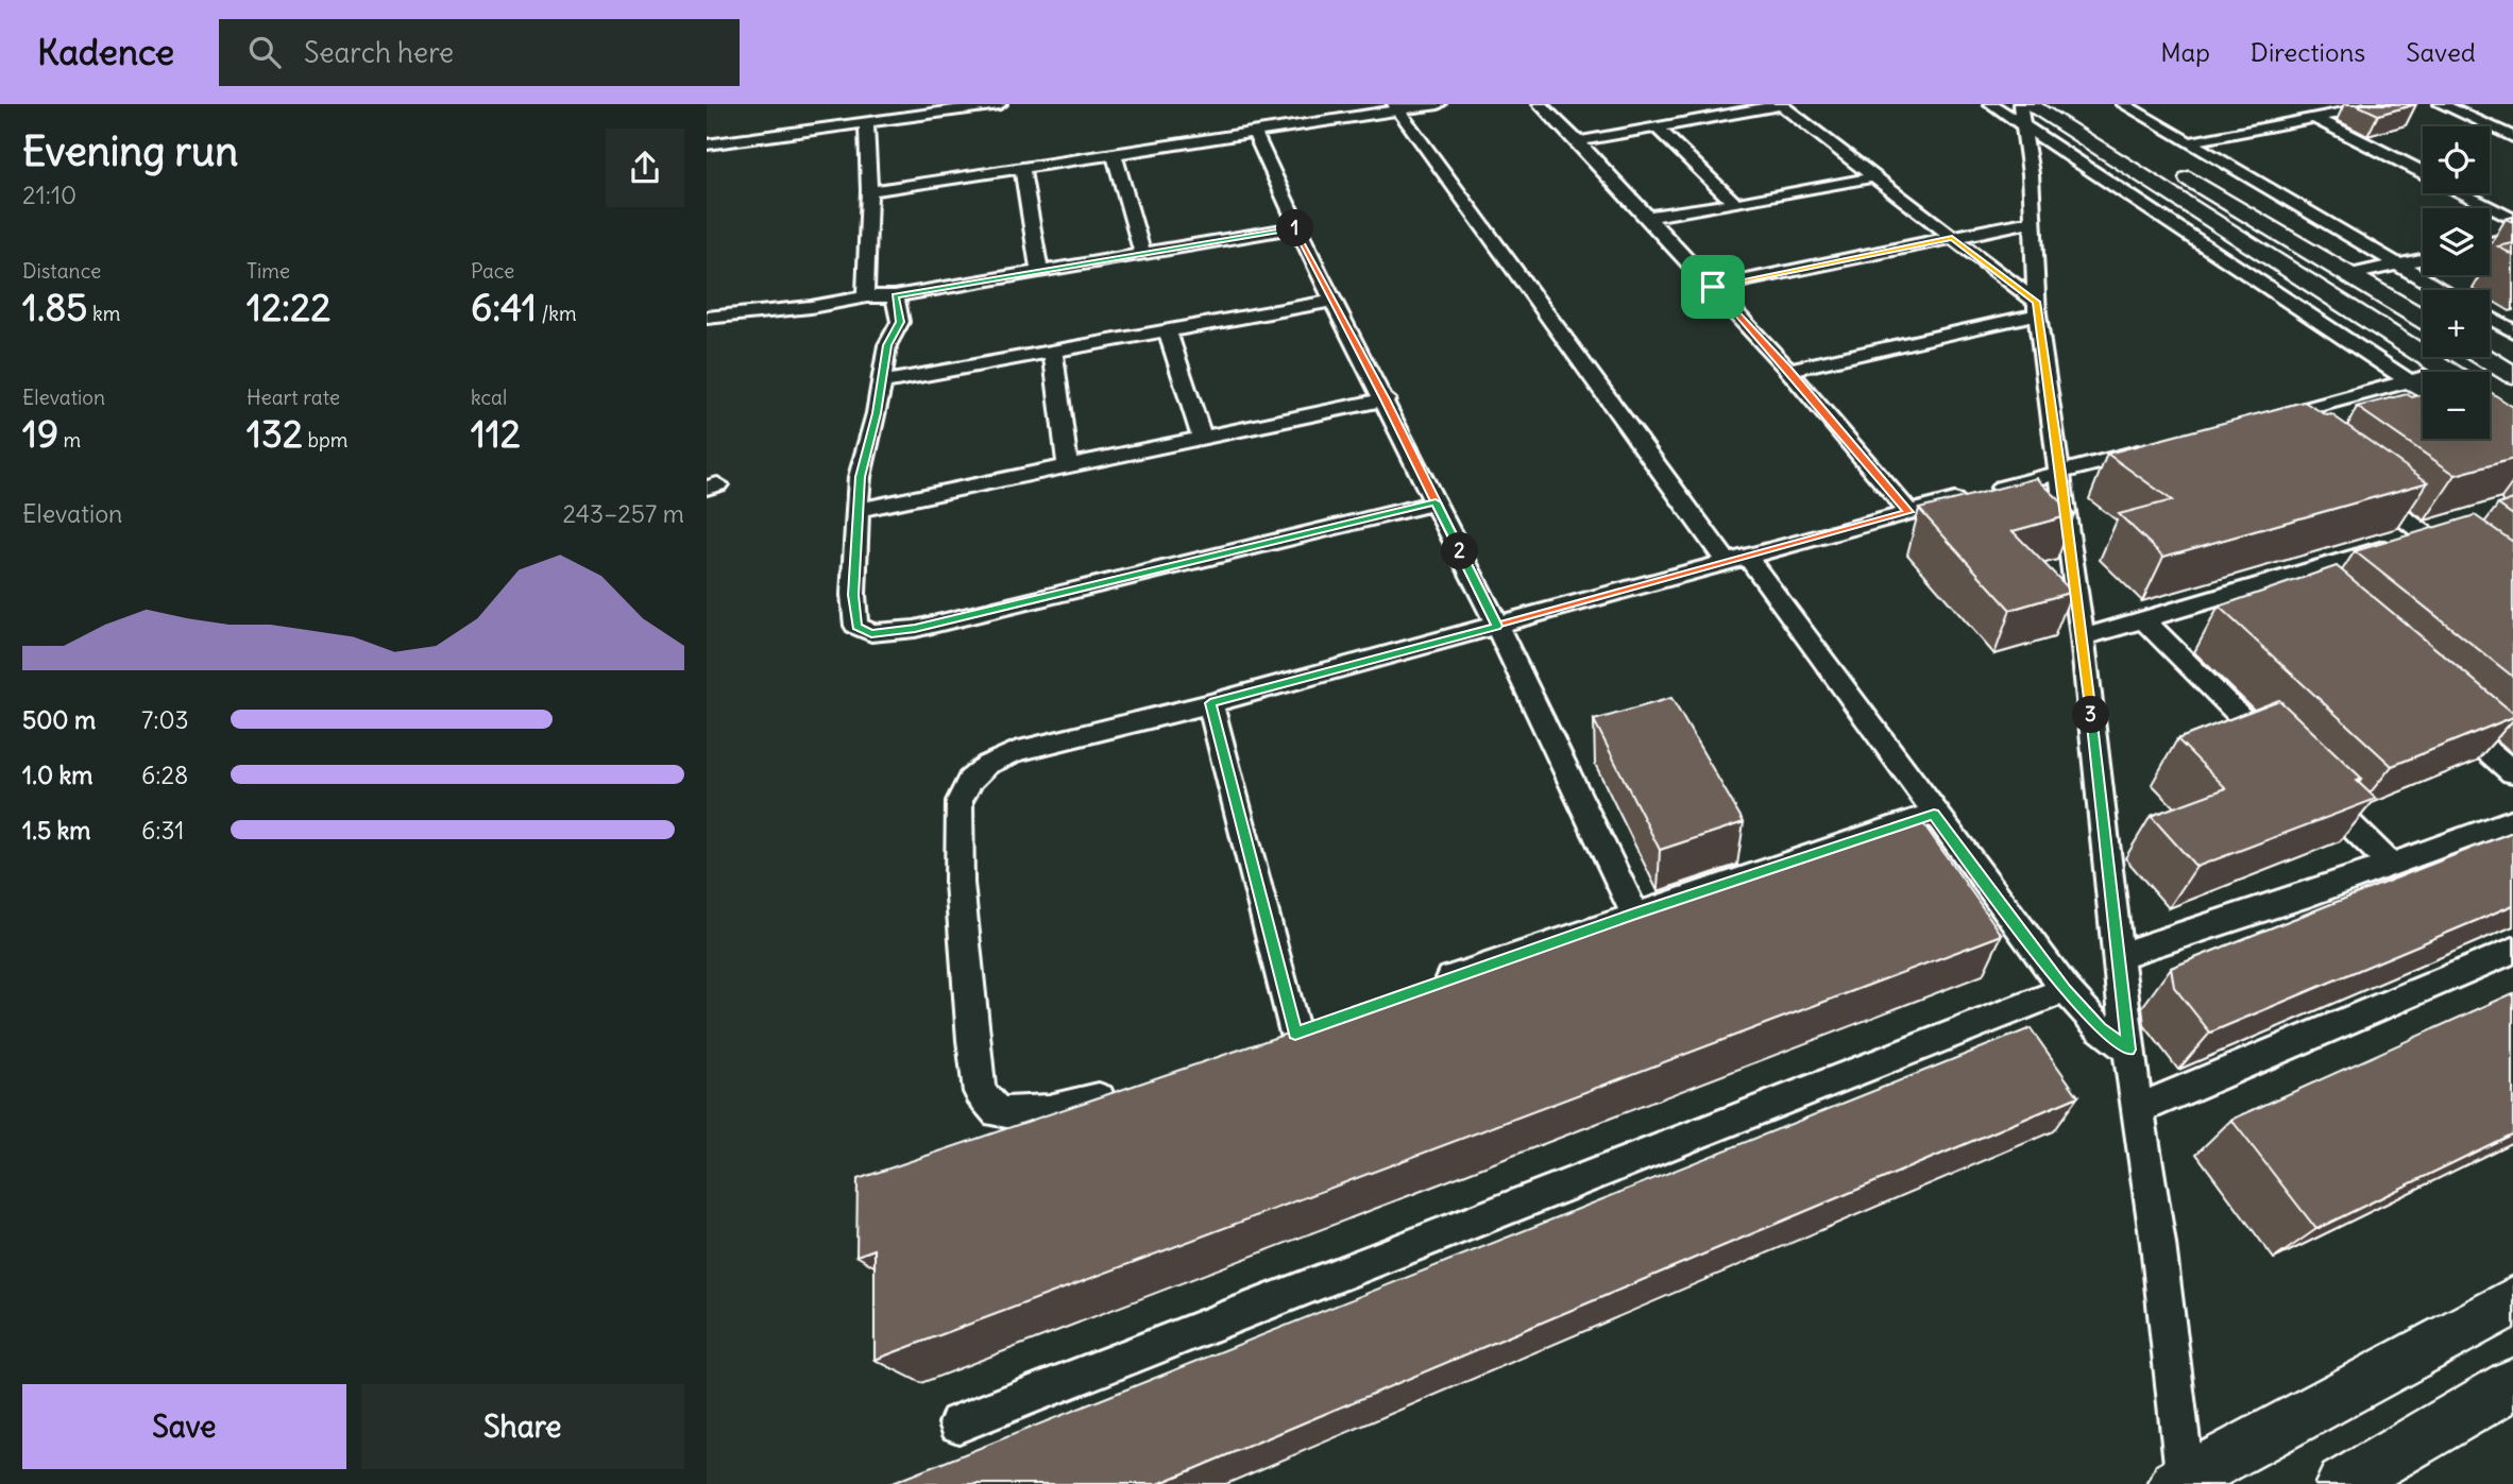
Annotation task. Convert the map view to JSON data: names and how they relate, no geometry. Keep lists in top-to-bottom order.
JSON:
{
  "page": {
    "header": "Kadence",
    "search": "Search here",
    "nav": ["Map", "Directions", "Saved"],
    "heading": ["Evening run", "21:10"],
    "map_buttons": ["+", "−"],
    "pins": ["1", "2", "3"],
    "stats": [
      ["Distance", "1.85 km"],
      ["Time", "12:22"],
      ["Pace", "6:41 /km"],
      ["Elevation", "19 m"],
      ["Heart rate", "132 bpm"],
      ["kcal", "112"]
    ],
    "chart": ["Elevation", "243–257 m"],
    "list": [
      {
        "name": "500 m",
        "note": "7:03"
      },
      {
        "name": "1.0 km",
        "note": "6:28"
      },
      {
        "name": "1.5 km",
        "note": "6:31"
      }
    ],
    "buttons": ["Save", "Share"]
  }
}
